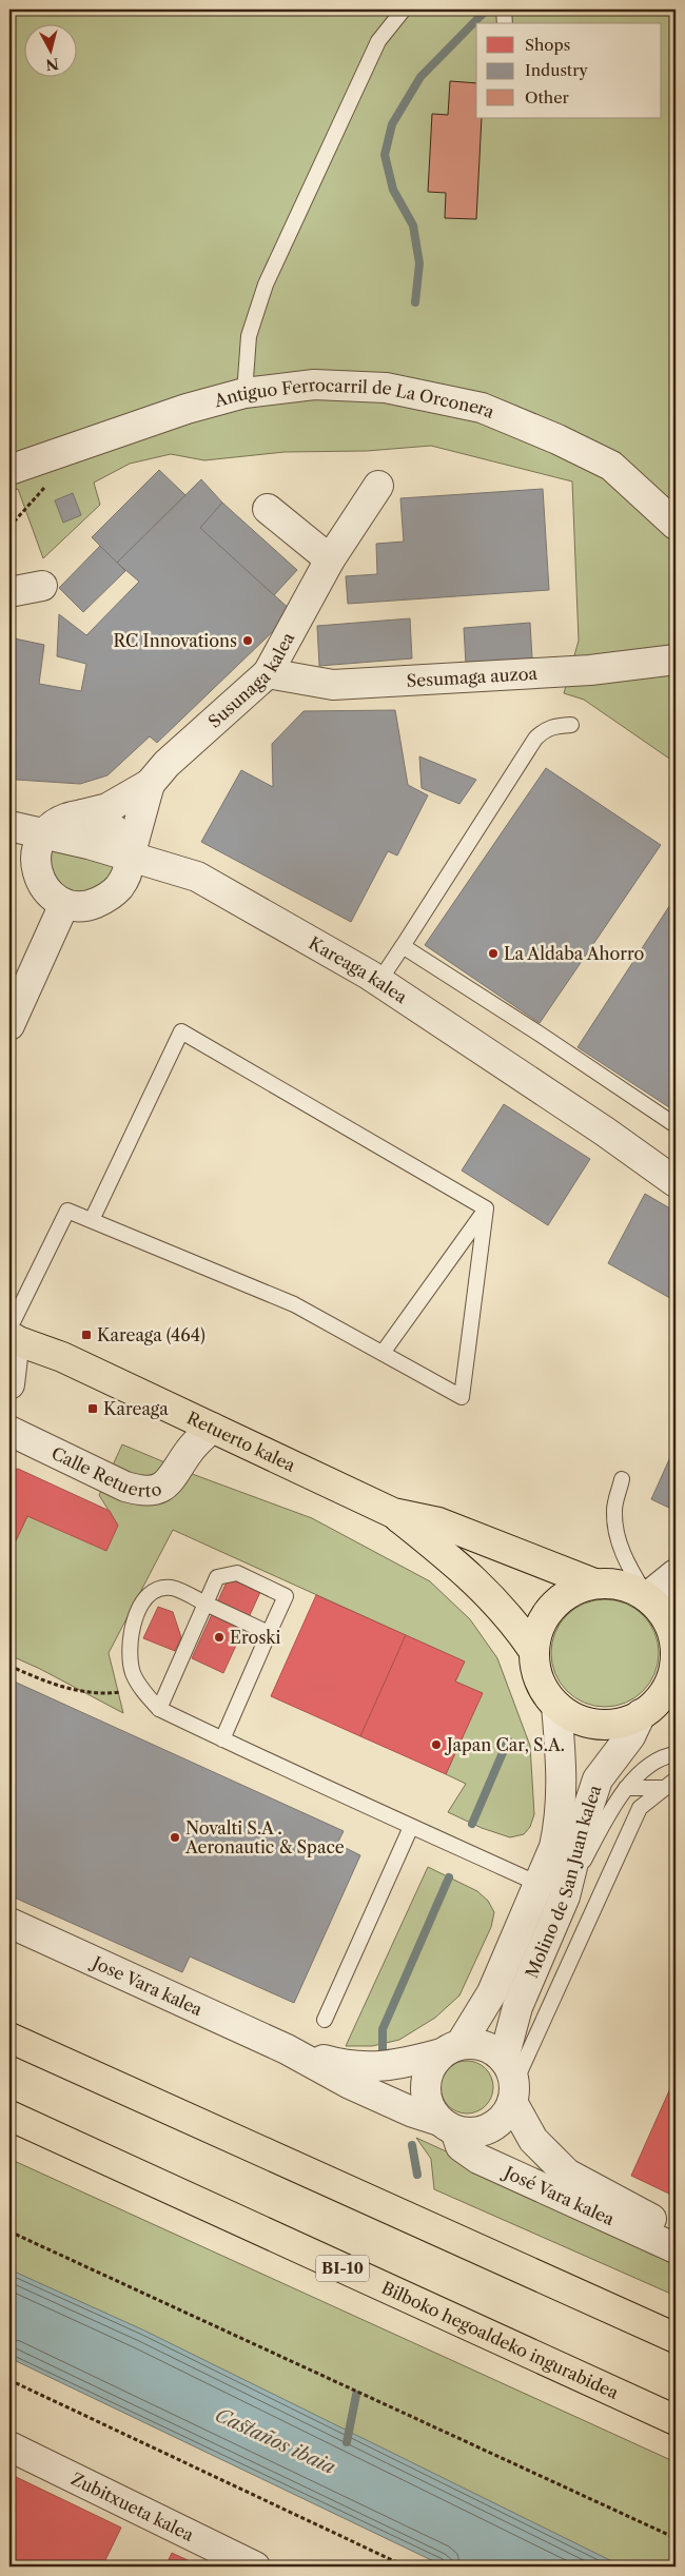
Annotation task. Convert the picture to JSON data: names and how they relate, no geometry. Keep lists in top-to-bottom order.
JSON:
{
  "streets": {
    "main road": ["Retuerto kalea", "BI-10", "Bilboko hegoaldeko ingurabidea"],
    "street": [
      "Antiguo Ferrocarril de La Orconera",
      "Sesumaga auzoa",
      "Susunaga kalea",
      "Kareaga kalea",
      "Calle Retuerto",
      "Molino de San Juan kalea",
      "Jose Vara kalea",
      "José Vara kalea",
      "Zubitxueta kalea"
    ]
  },
  "crossings": [
    ["Sesumaga auzoa", "Susunaga kalea"],
    ["Retuerto kalea", "Calle Retuerto"],
    ["Molino de San Juan kalea", "Jose Vara kalea"],
    ["Molino de San Juan kalea", "José Vara kalea"],
    ["Jose Vara kalea", "José Vara kalea"]
  ],
  "water": ["Castaños ibaia"],
  "places": {
    "other": [
      "RC Innovations",
      "La Aldaba Ahorro",
      "Eroski",
      "Japan Car, S.A.",
      "Novalti S.A . Aeronautic & Space"
    ],
    "transit": ["Kareaga (464)", "Kareaga"]
  },
  "legend": ["Shops", "Industry", "Other"],
  "north": "bottom"
}
